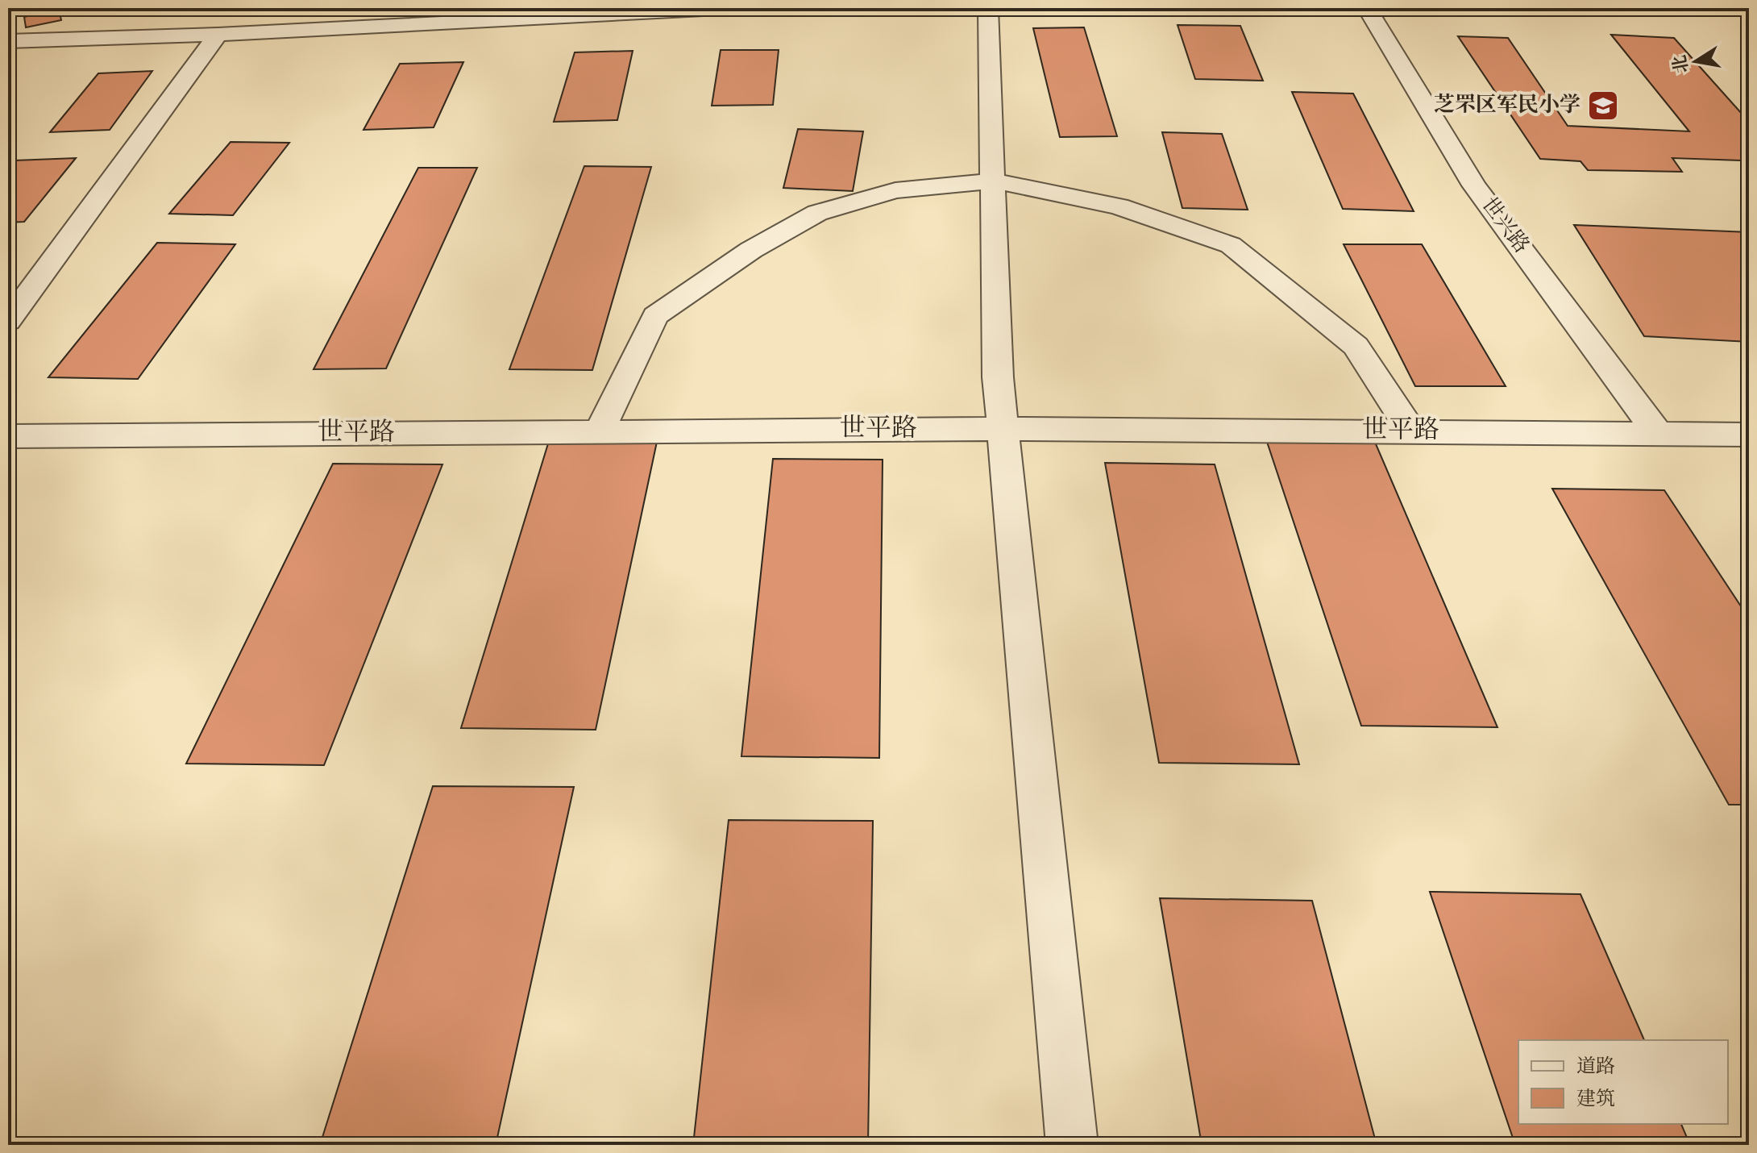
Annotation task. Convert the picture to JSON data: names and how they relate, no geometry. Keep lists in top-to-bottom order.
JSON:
{
  "streets": {
    "street": ["世兴路", "世平路"]
  },
  "crossings": [
    ["世兴路", "世平路"]
  ],
  "places": {
    "school or university": ["芝罘区军民小学"]
  },
  "legend": ["道路", "建筑"],
  "north": "left"
}
